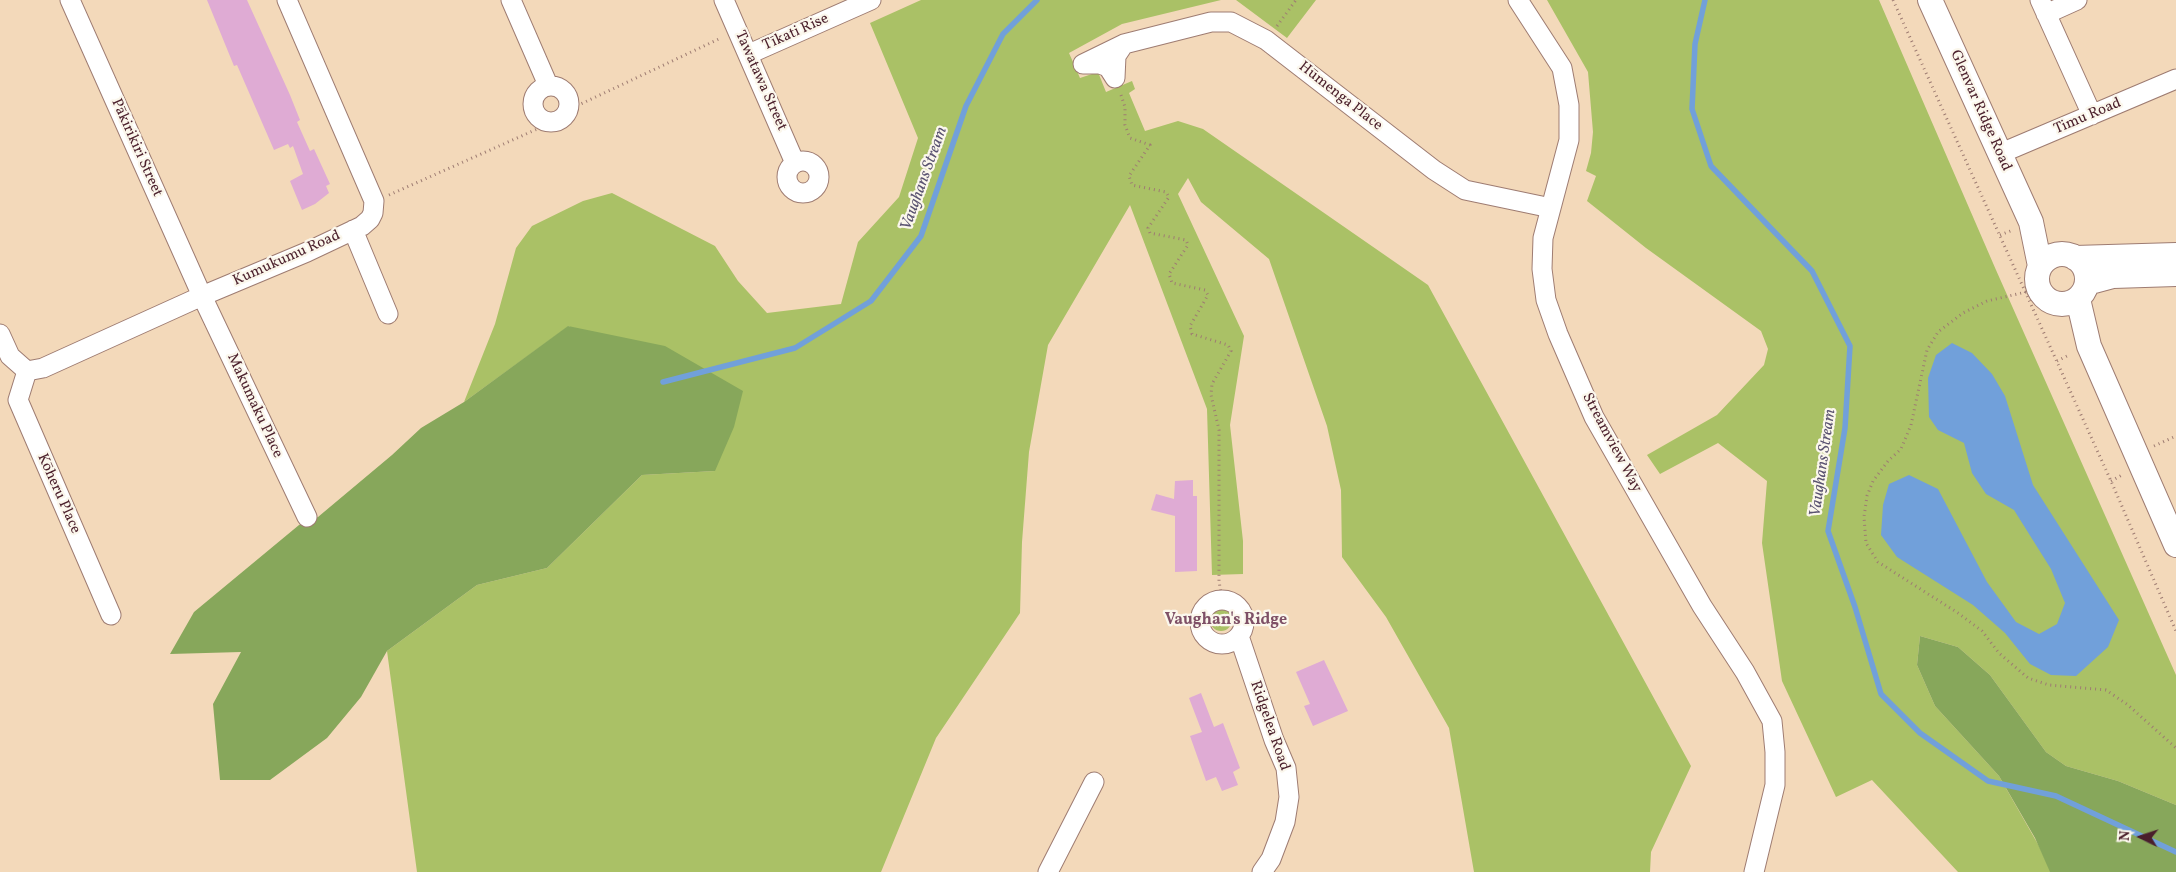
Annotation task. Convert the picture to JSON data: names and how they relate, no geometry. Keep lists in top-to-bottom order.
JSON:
{
  "streets": {
    "street": [
      "Tīkati Rise",
      "Tawatawa Street",
      "Hūmenga Place",
      "Glenvar Ridge Road",
      "Timu Road",
      "Pākirikiri Street",
      "Kumukumu Road",
      "Makumaku Place",
      "Streamview Way",
      "Kōheru Place",
      "Ridgelea Road"
    ]
  },
  "crossings": [
    ["Tīkati Rise", "Tawatawa Street"],
    ["Hūmenga Place", "Streamview Way"],
    ["Glenvar Ridge Road", "Timu Road"],
    ["Pākirikiri Street", "Kumukumu Road"],
    ["Pākirikiri Street", "Makumaku Place"],
    ["Kumukumu Road", "Makumaku Place"],
    ["Kumukumu Road", "Kōheru Place"]
  ],
  "districts": ["Vaughan's Ridge"],
  "water": ["Vaughans Stream"],
  "north": "left"
}
